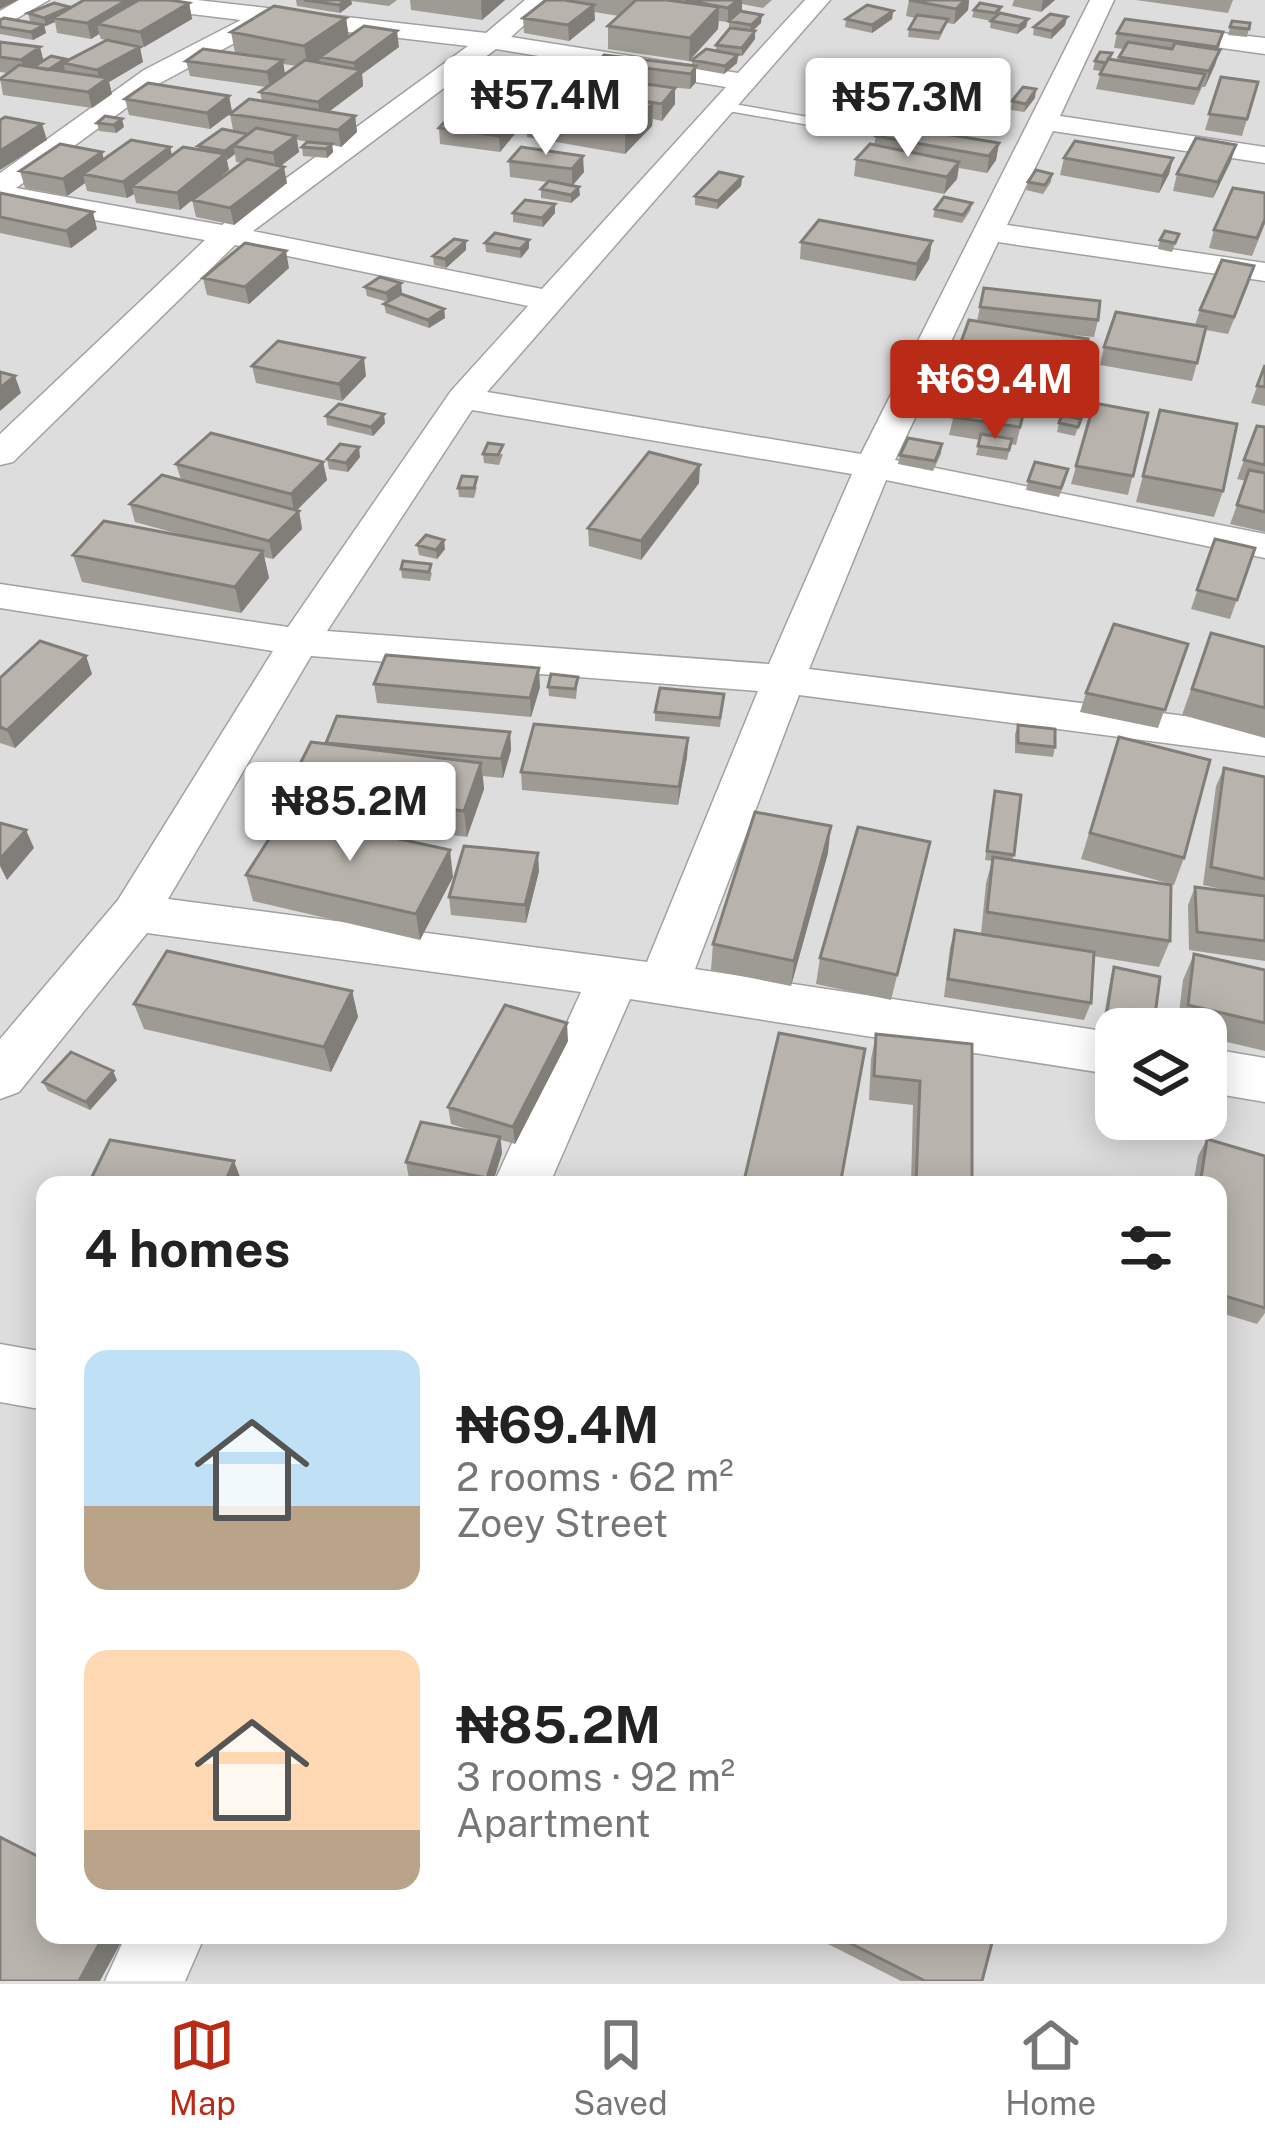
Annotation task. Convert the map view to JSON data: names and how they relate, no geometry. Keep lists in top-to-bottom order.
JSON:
{
  "page": {
    "price": [
      "₦57.4M",
      "₦57.3M",
      "₦69.4M",
      "₦85.2M"
    ],
    "heading": "4 homes",
    "list": [
      {
        "name": "₦69.4M",
        "note": "2 rooms · 62 m² · Zoey Street"
      },
      {
        "name": "₦85.2M",
        "note": "3 rooms · 92 m² · Apartment"
      }
    ],
    "tabs": ["Map", "Saved", "Home"]
  }
}
